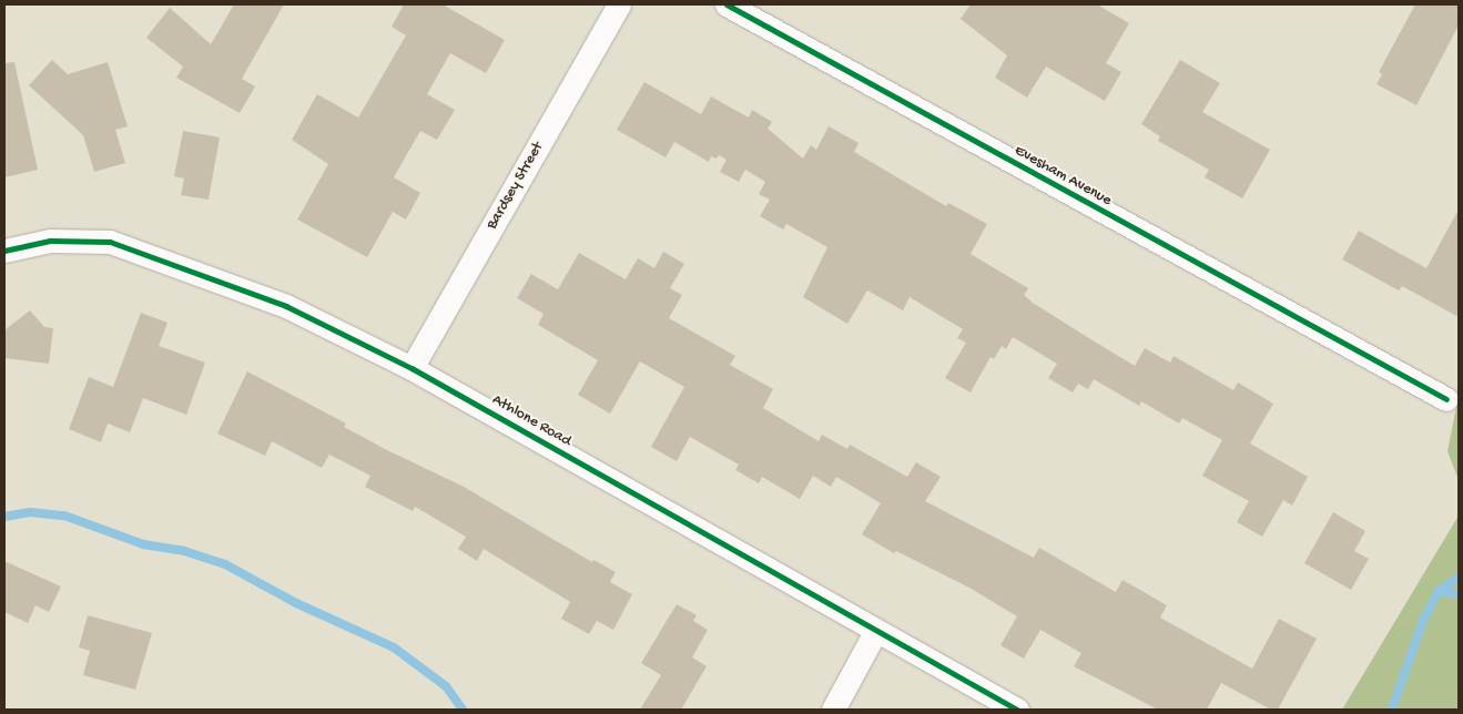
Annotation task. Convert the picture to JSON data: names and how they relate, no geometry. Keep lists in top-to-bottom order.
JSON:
{
  "streets": {
    "street": ["Evesham Avenue", "Bardsey Street", "Athlone Road"]
  },
  "crossings": [
    ["Bardsey Street", "Athlone Road"]
  ]
}
